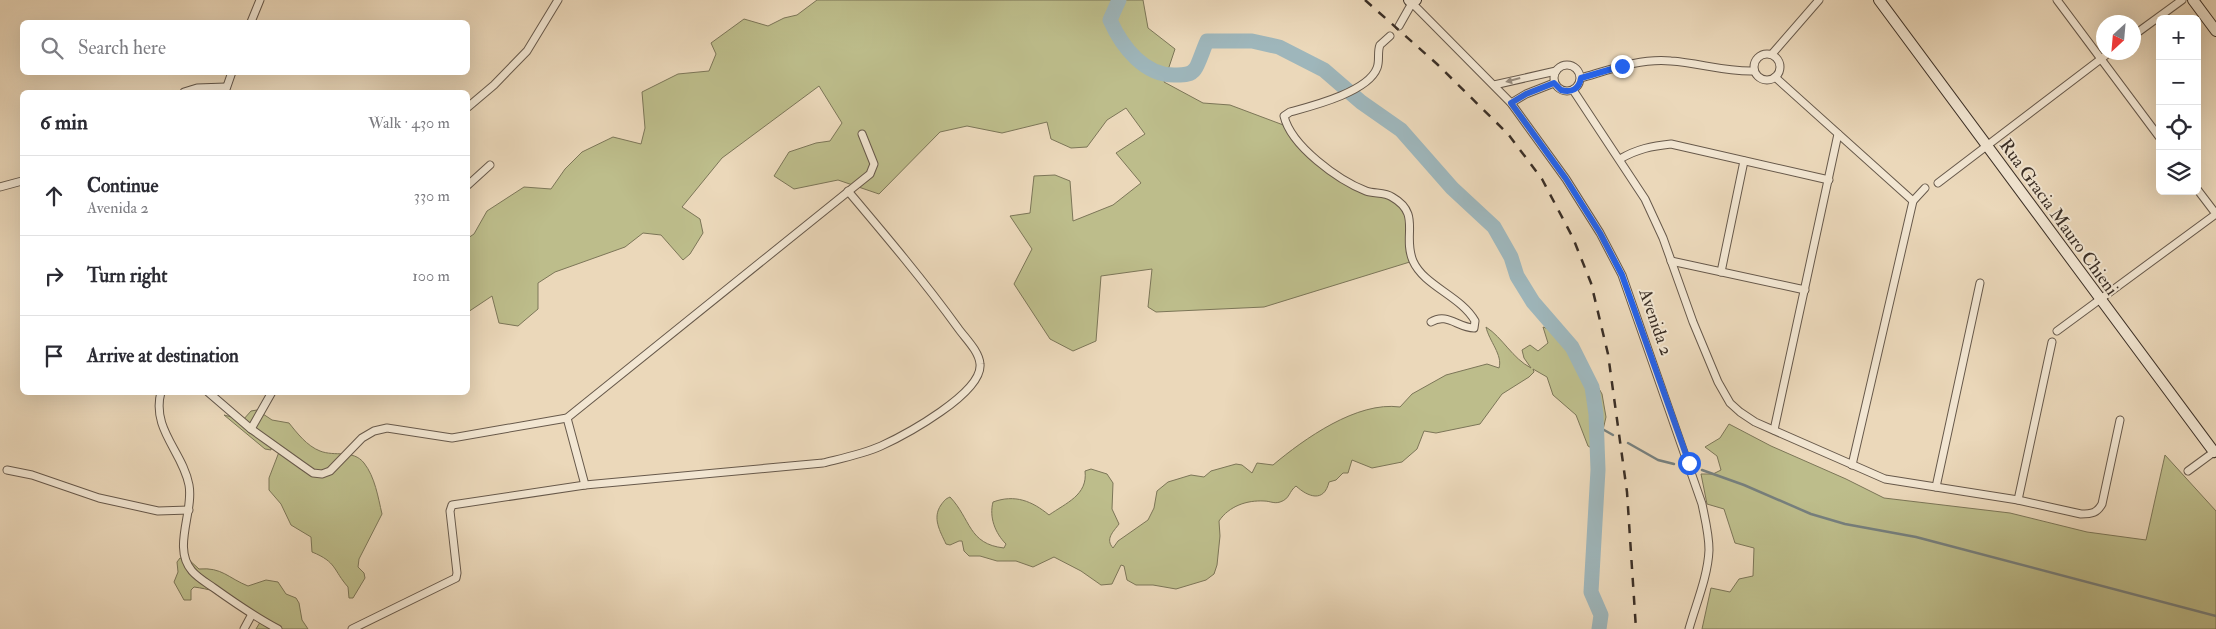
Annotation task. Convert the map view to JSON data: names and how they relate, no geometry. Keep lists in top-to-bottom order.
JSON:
{
  "streets": {
    "street": ["Rua Gracia Mauro Chieni", "Avenida 2"]
  },
  "north": "bottom left",
  "page": {
    "map_buttons": ["+", "−"],
    "search": "Search here",
    "heading": ["6 min", "Walk · 430 m"],
    "list": [
      ["Continue", "Avenida 2", "330 m"],
      ["Turn right", "100 m"],
      "Arrive at destination"
    ]
  }
}
